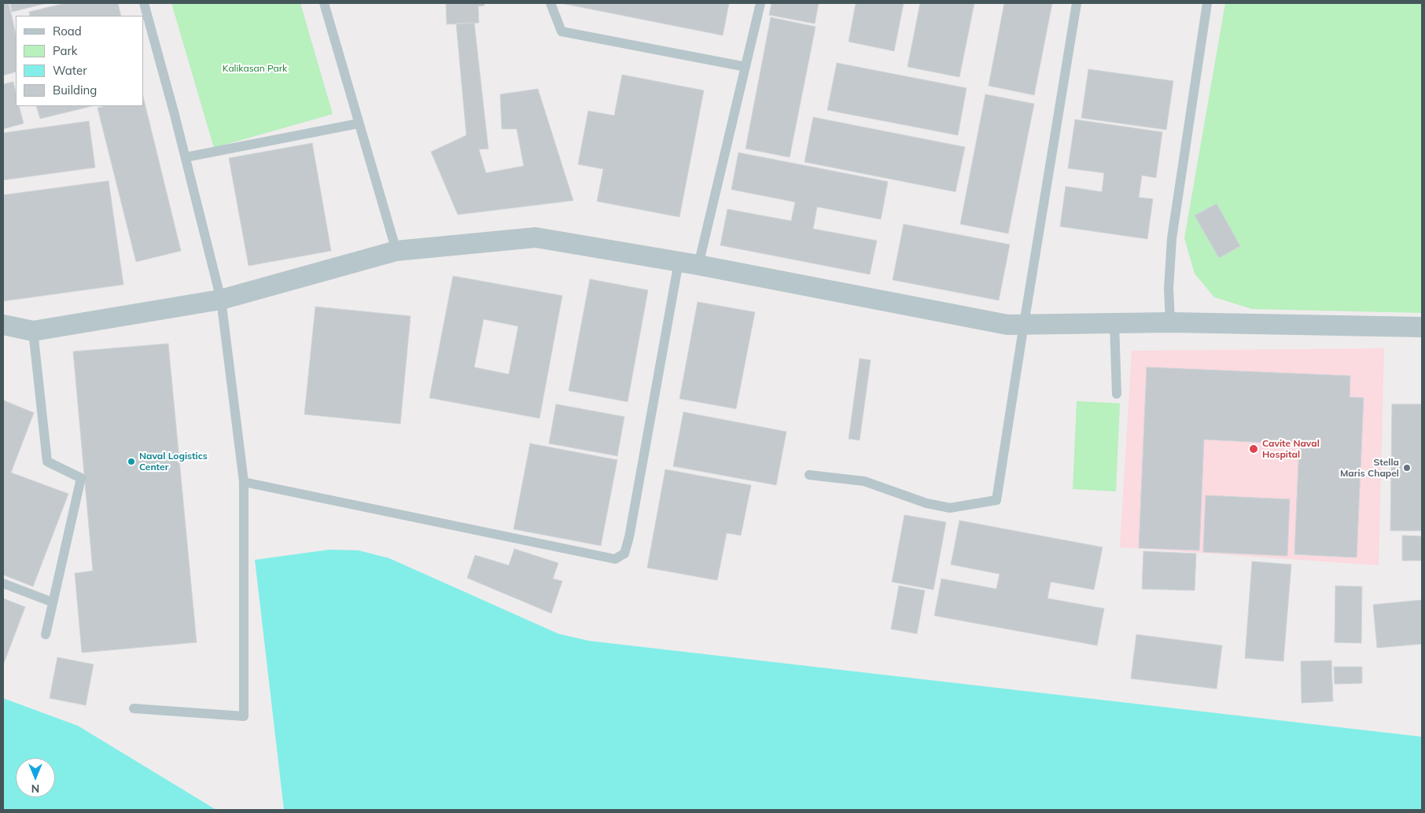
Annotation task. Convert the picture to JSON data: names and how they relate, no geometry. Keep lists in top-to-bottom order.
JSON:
{
  "parks": ["Kalikasan Park"],
  "places": ["Cavite Naval Hospital", "Naval Logistics Center", "Stella Maris Chapel"],
  "legend": [
    "Road",
    "Park",
    "Water",
    "Building"
  ],
  "north": "bottom"
}
